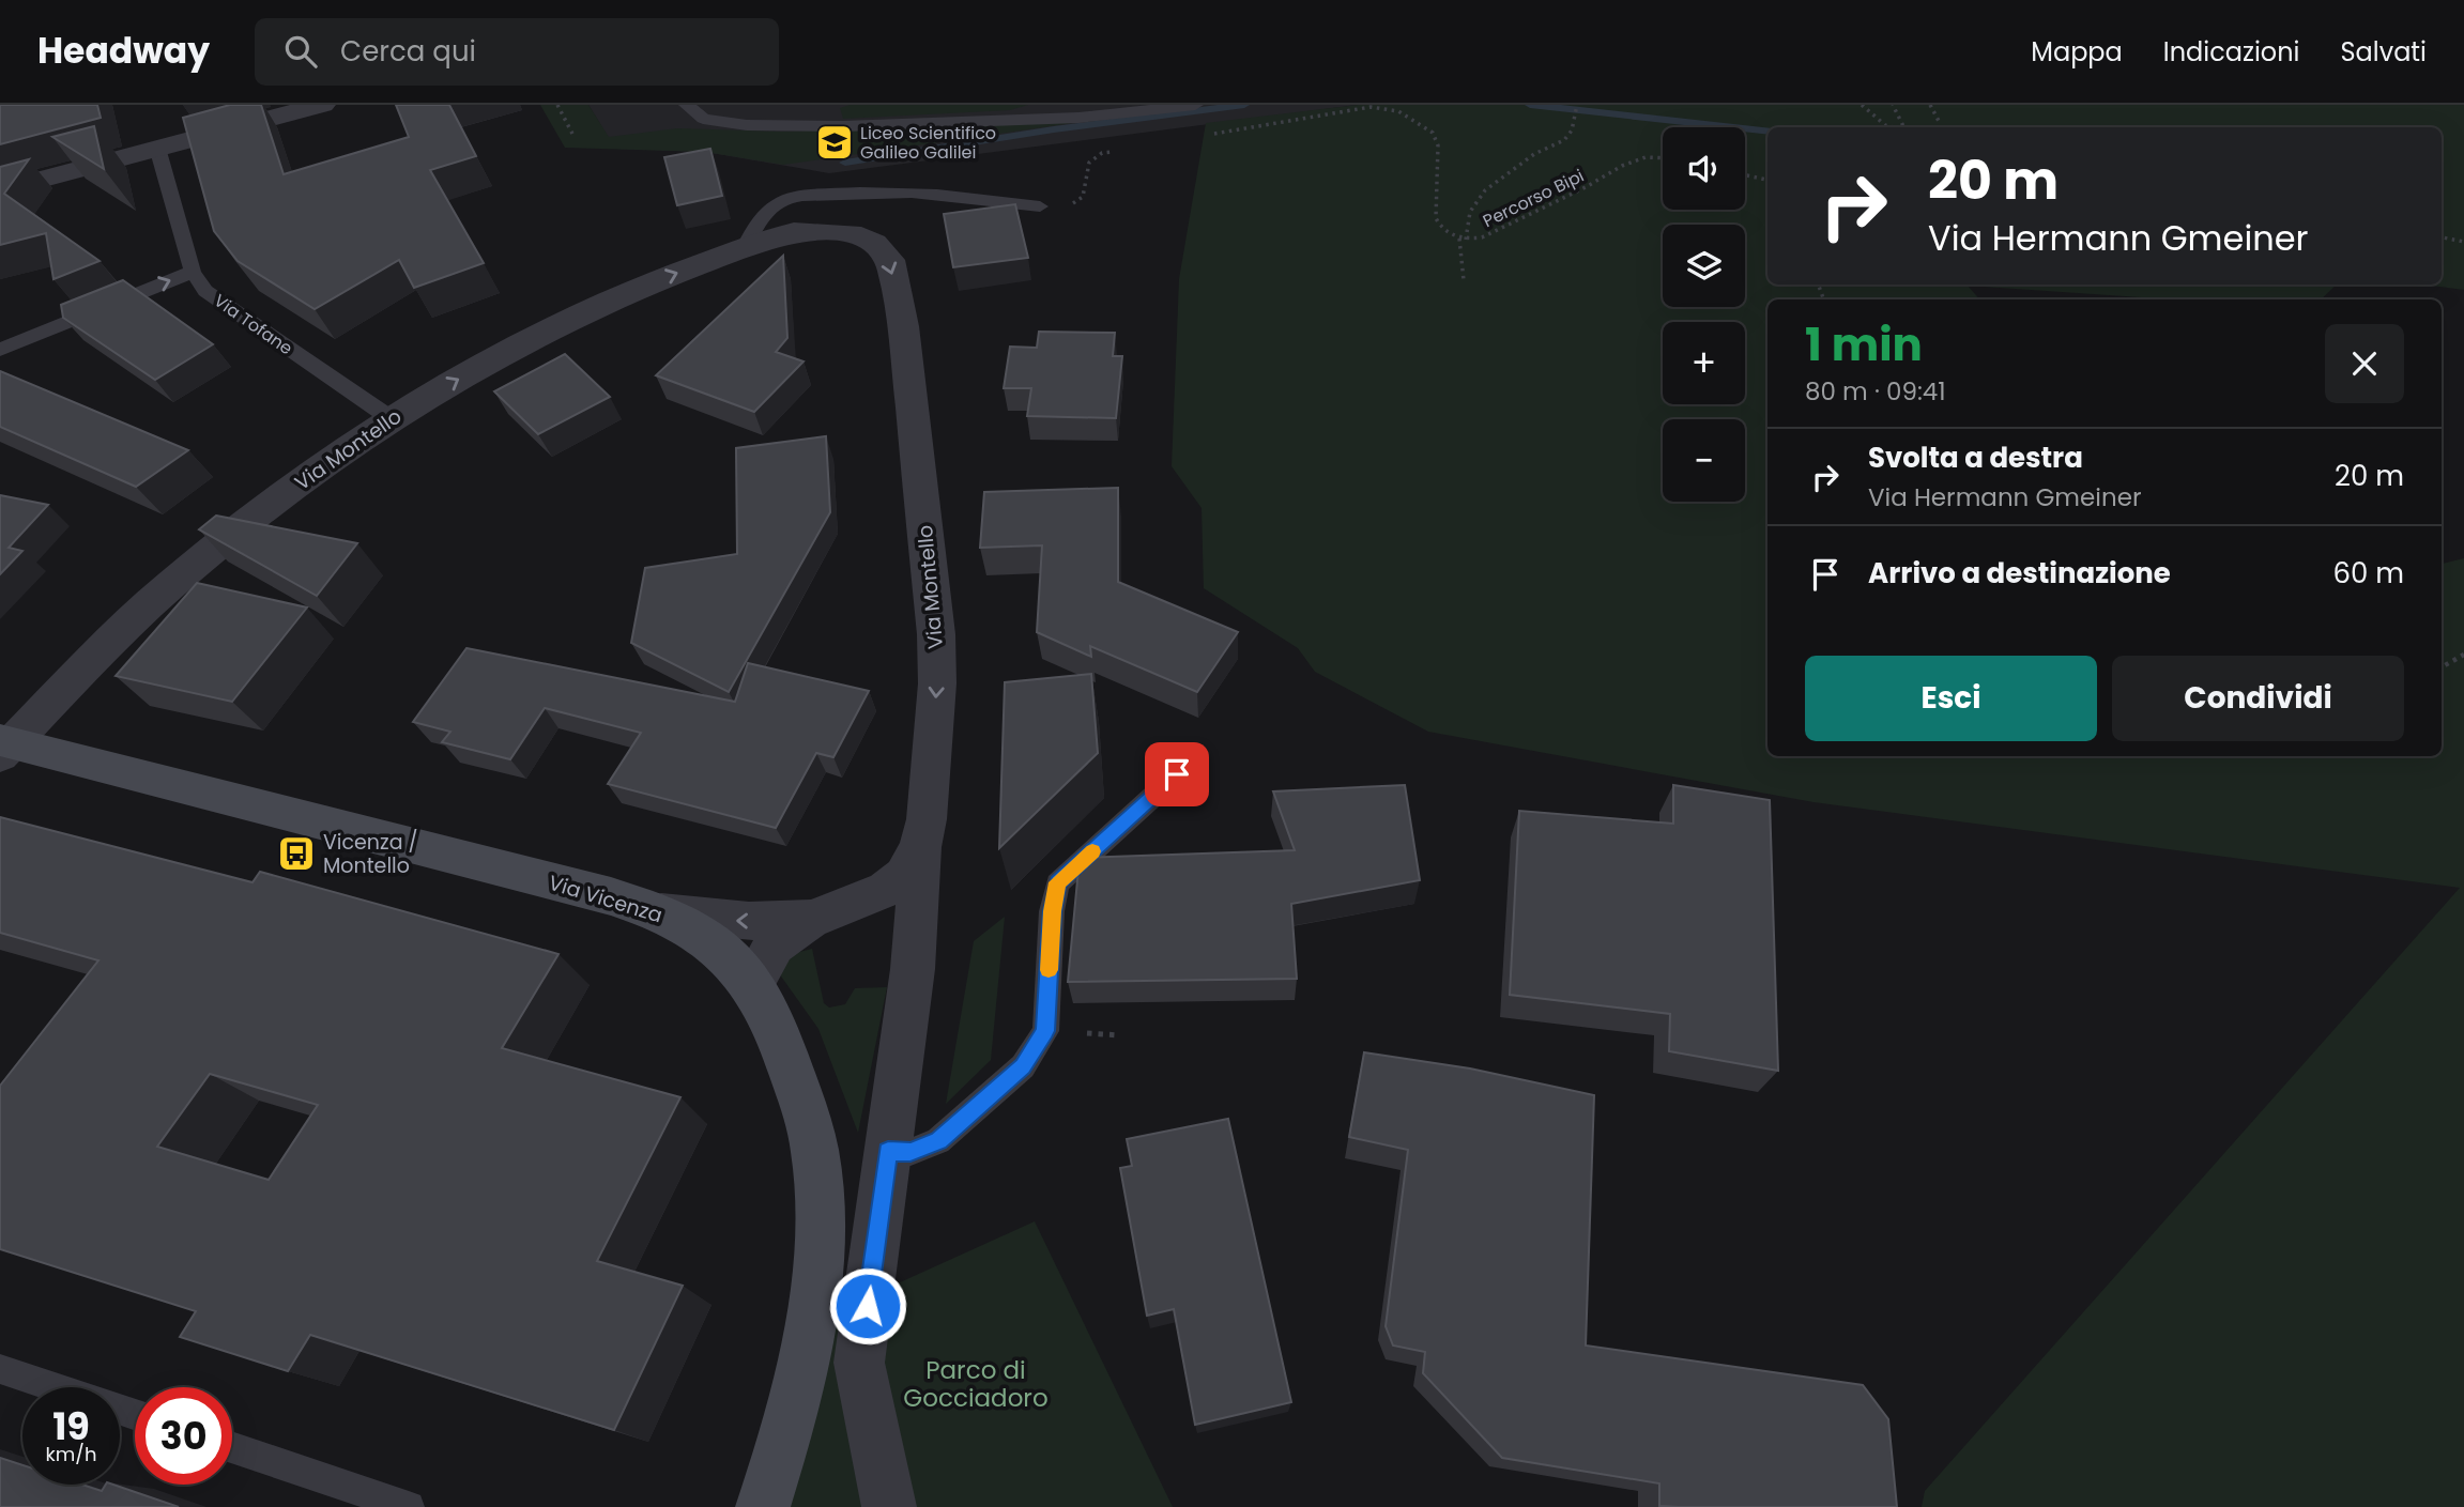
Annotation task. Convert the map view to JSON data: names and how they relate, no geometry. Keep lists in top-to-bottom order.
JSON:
{
  "streets": {
    "main road": ["Via Vicenza"],
    "street": ["Via Montello"],
    "lane": ["Via Tofane"],
    "path": ["Percorso Bipi"]
  },
  "crossings": [
    ["Via Tofane", "Via Montello"],
    ["Via Montello", "Via Vicenza"]
  ],
  "parks": ["Parco di Gocciadoro"],
  "places": {
    "school or university": ["Liceo Scientifico Galileo Galilei"],
    "bus stop": ["Vicenza / Montello"]
  },
  "page": {
    "header": "Headway",
    "search": "Cerca qui",
    "nav": ["Mappa", "Indicazioni", "Salvati"],
    "map_buttons": ["+", "−"],
    "turn": ["20 m", "Via Hermann Gmeiner"],
    "heading": ["1 min", "80 m · 09:41"],
    "list": [
      {
        "name": "Svolta a destra",
        "note": "Via Hermann Gmeiner",
        "value": "20 m"
      },
      {
        "name": "Arrivo a destinazione",
        "value": "60 m"
      }
    ],
    "buttons": ["Esci", "Condividi"],
    "speed": "19 km/h",
    "limit": "30"
  }
}
